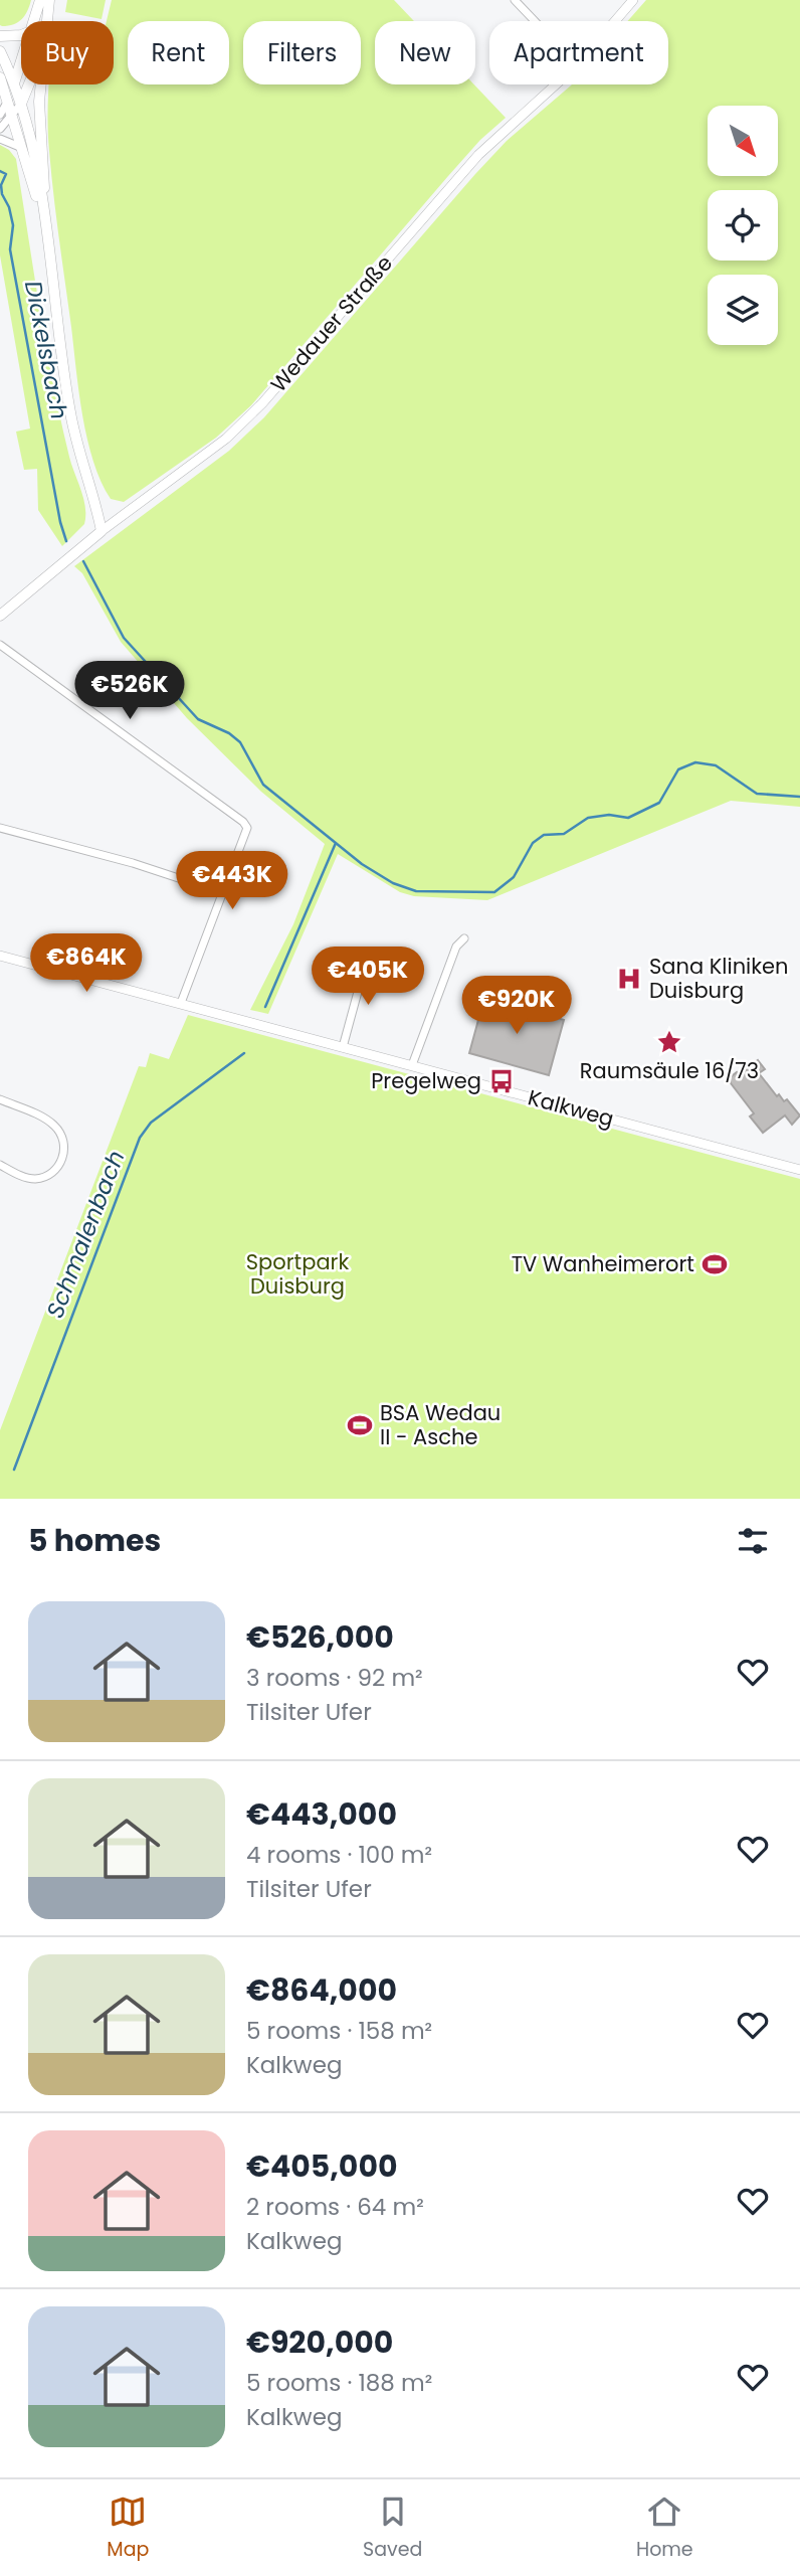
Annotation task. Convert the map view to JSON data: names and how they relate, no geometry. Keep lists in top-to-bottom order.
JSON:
{
  "streets": {
    "main road": ["Wedauer Straße"],
    "street": ["Kalkweg"]
  },
  "water": ["Dickelsbach", "Schmalenbach"],
  "parks": ["Sportpark Duisburg"],
  "places": {
    "hospital": ["Sana Kliniken Duisburg"],
    "place": ["Raumsäule 16/73"],
    "bus stop": ["Pregelweg"],
    "sports": ["TV Wanheimerort", "BSA Wedau II - Asche"]
  },
  "north": "bottom right",
  "page": {
    "chip": [
      "Buy",
      "Rent",
      "Filters",
      "New",
      "Apartment"
    ],
    "price": [
      "€526K",
      "€443K",
      "€864K",
      "€405K",
      "€920K"
    ],
    "heading": "5 homes",
    "list": [
      {
        "name": "€526,000",
        "note": "3 rooms · 92 m² · Tilsiter Ufer"
      },
      {
        "name": "€443,000",
        "note": "4 rooms · 100 m² · Tilsiter Ufer"
      },
      {
        "name": "€864,000",
        "note": "5 rooms · 158 m² · Kalkweg"
      },
      {
        "name": "€405,000",
        "note": "2 rooms · 64 m² · Kalkweg"
      },
      {
        "name": "€920,000",
        "note": "5 rooms · 188 m² · Kalkweg"
      }
    ],
    "tabs": ["Map", "Saved", "Home"]
  }
}
